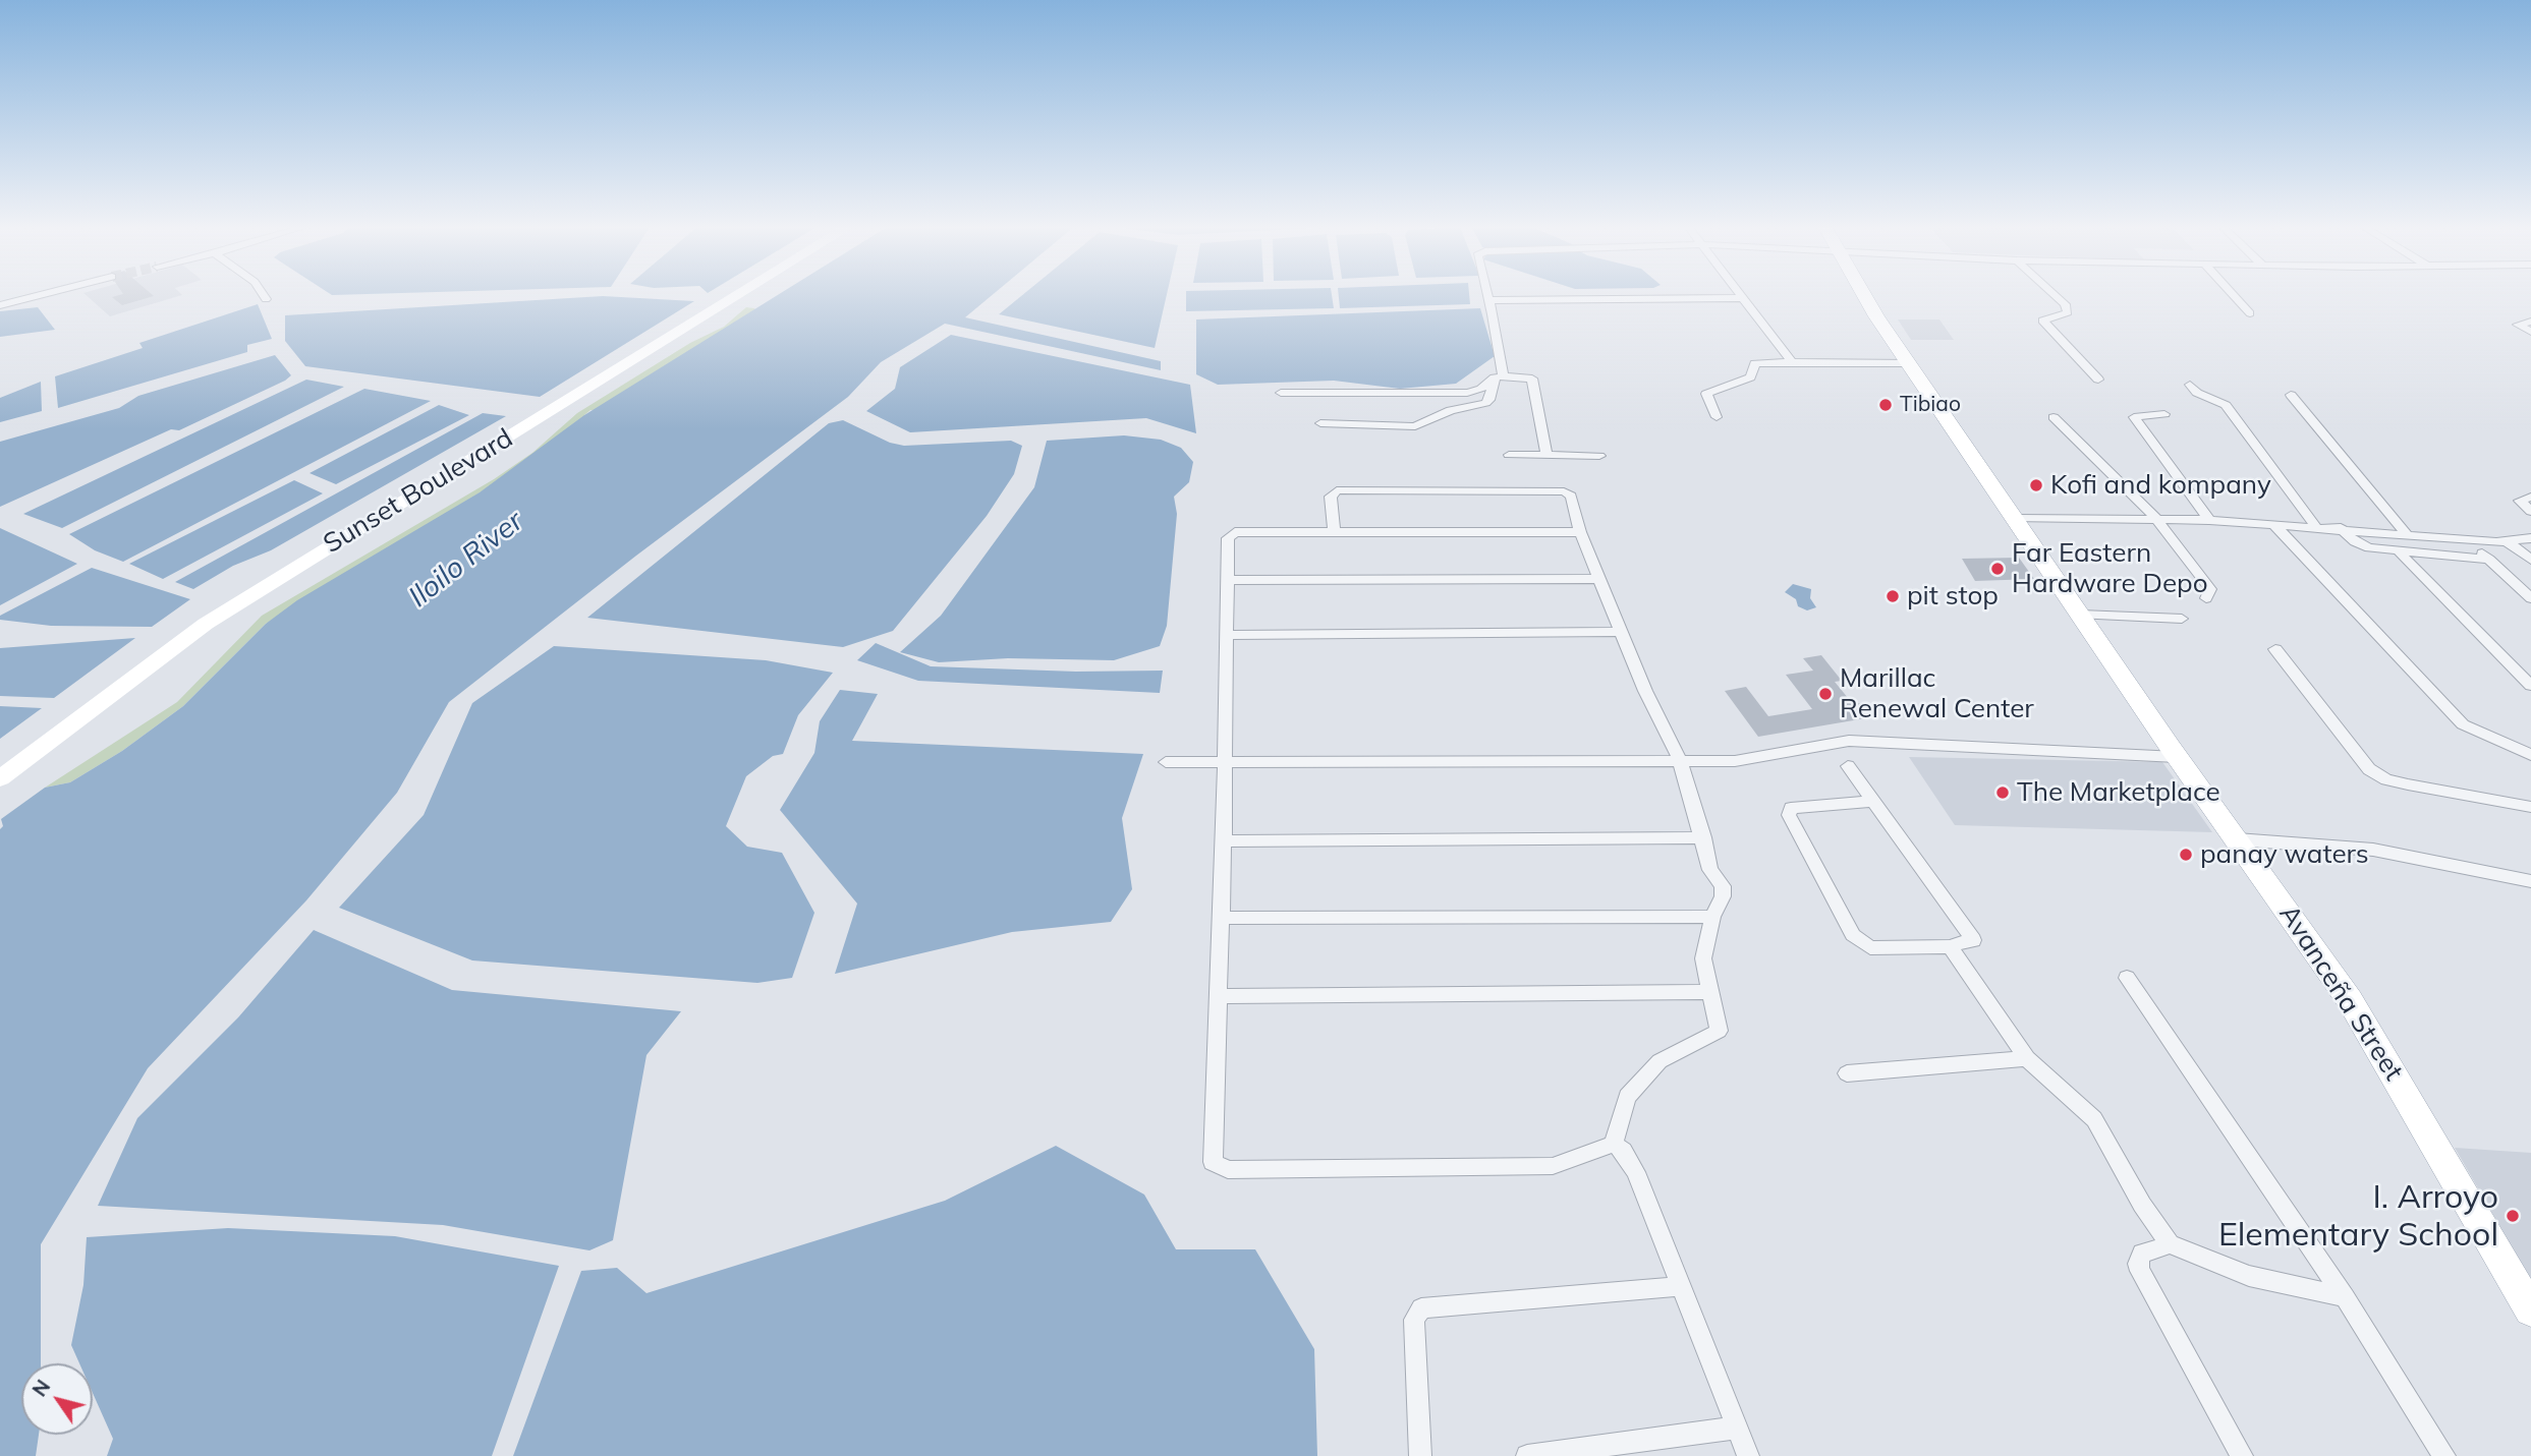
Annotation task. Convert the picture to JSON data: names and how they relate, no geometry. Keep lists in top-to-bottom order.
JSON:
{
  "streets": {
    "main road": ["Sunset Boulevard", "Avanceña Street"]
  },
  "water": ["Iloilo River"],
  "places": [
    "Tibiao",
    "Kofi and kompany",
    "Far Eastern Hardware Depo",
    "pit stop",
    "Marillac Renewal Center",
    "The Marketplace",
    "panay waters",
    "I. Arroyo Elementary School"
  ],
  "north": "top left"
}
